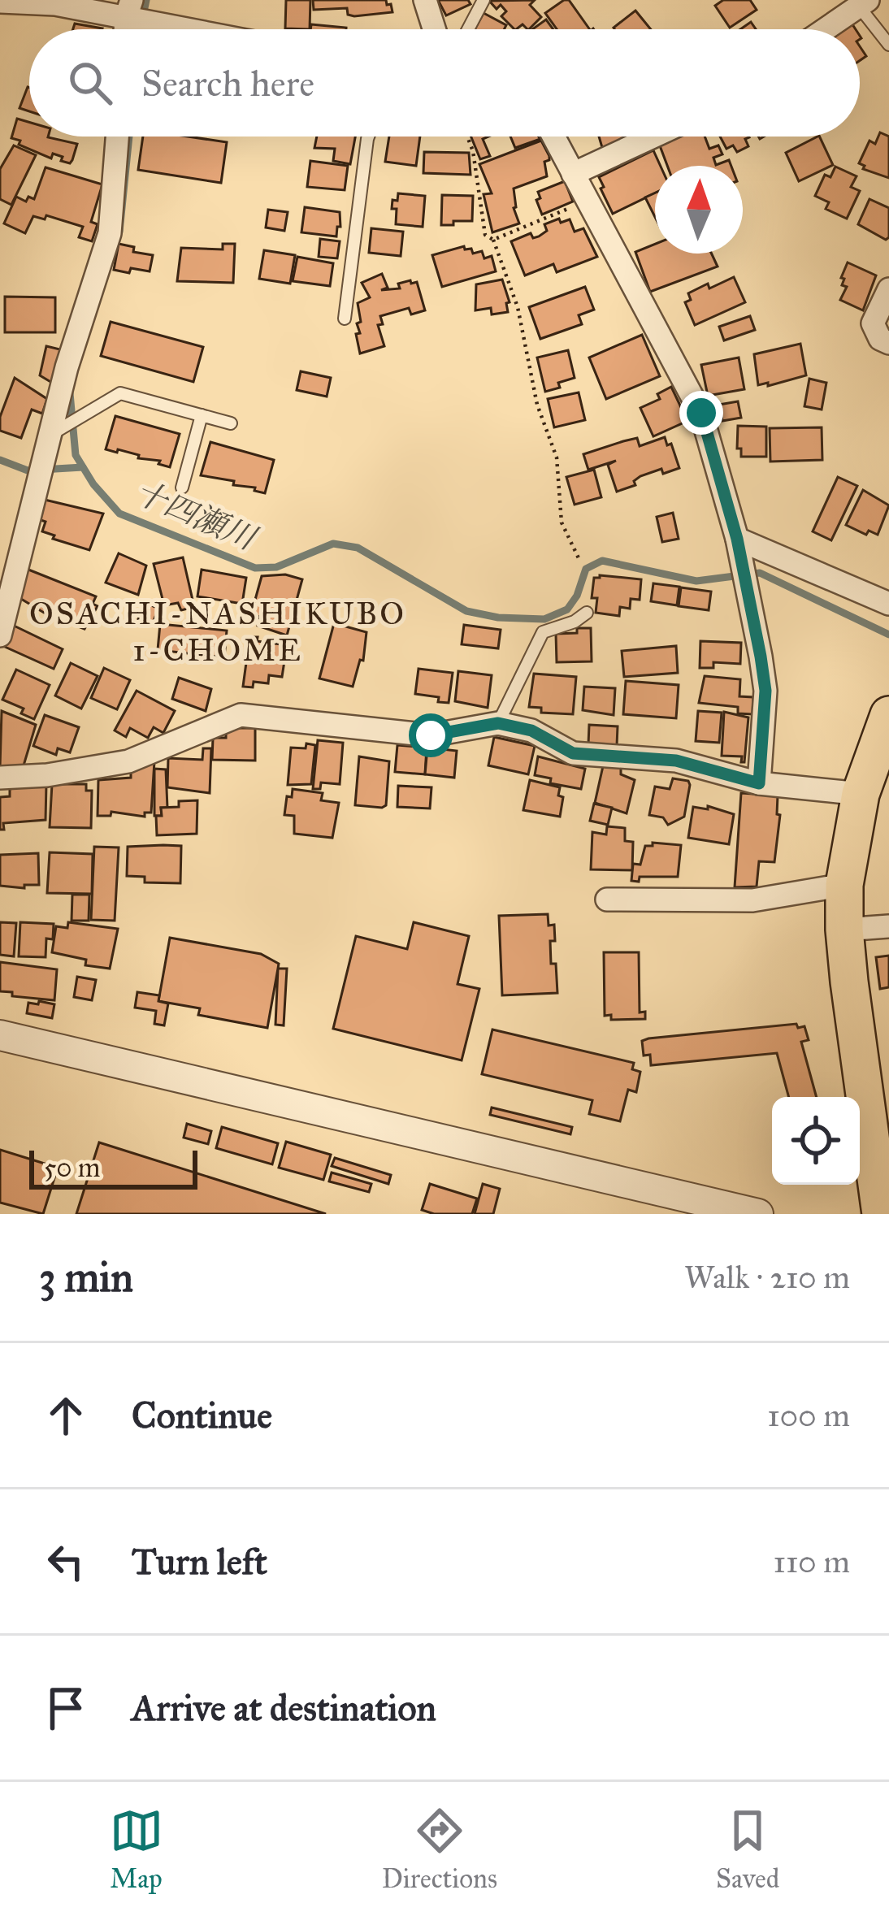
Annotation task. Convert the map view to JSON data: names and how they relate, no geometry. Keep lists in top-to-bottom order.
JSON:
{
  "districts": ["OSACHI-NASHIKUBO 1-CHOME"],
  "water": ["十四瀬川"],
  "scale_bar": "50 m",
  "north": "top",
  "page": {
    "search": "Search here",
    "scale": "50 m",
    "heading": ["3 min", "Walk · 210 m"],
    "list": [
      ["Continue", "100 m"],
      ["Turn left", "110 m"],
      "Arrive at destination"
    ],
    "nav": ["Map", "Directions", "Saved"]
  }
}
